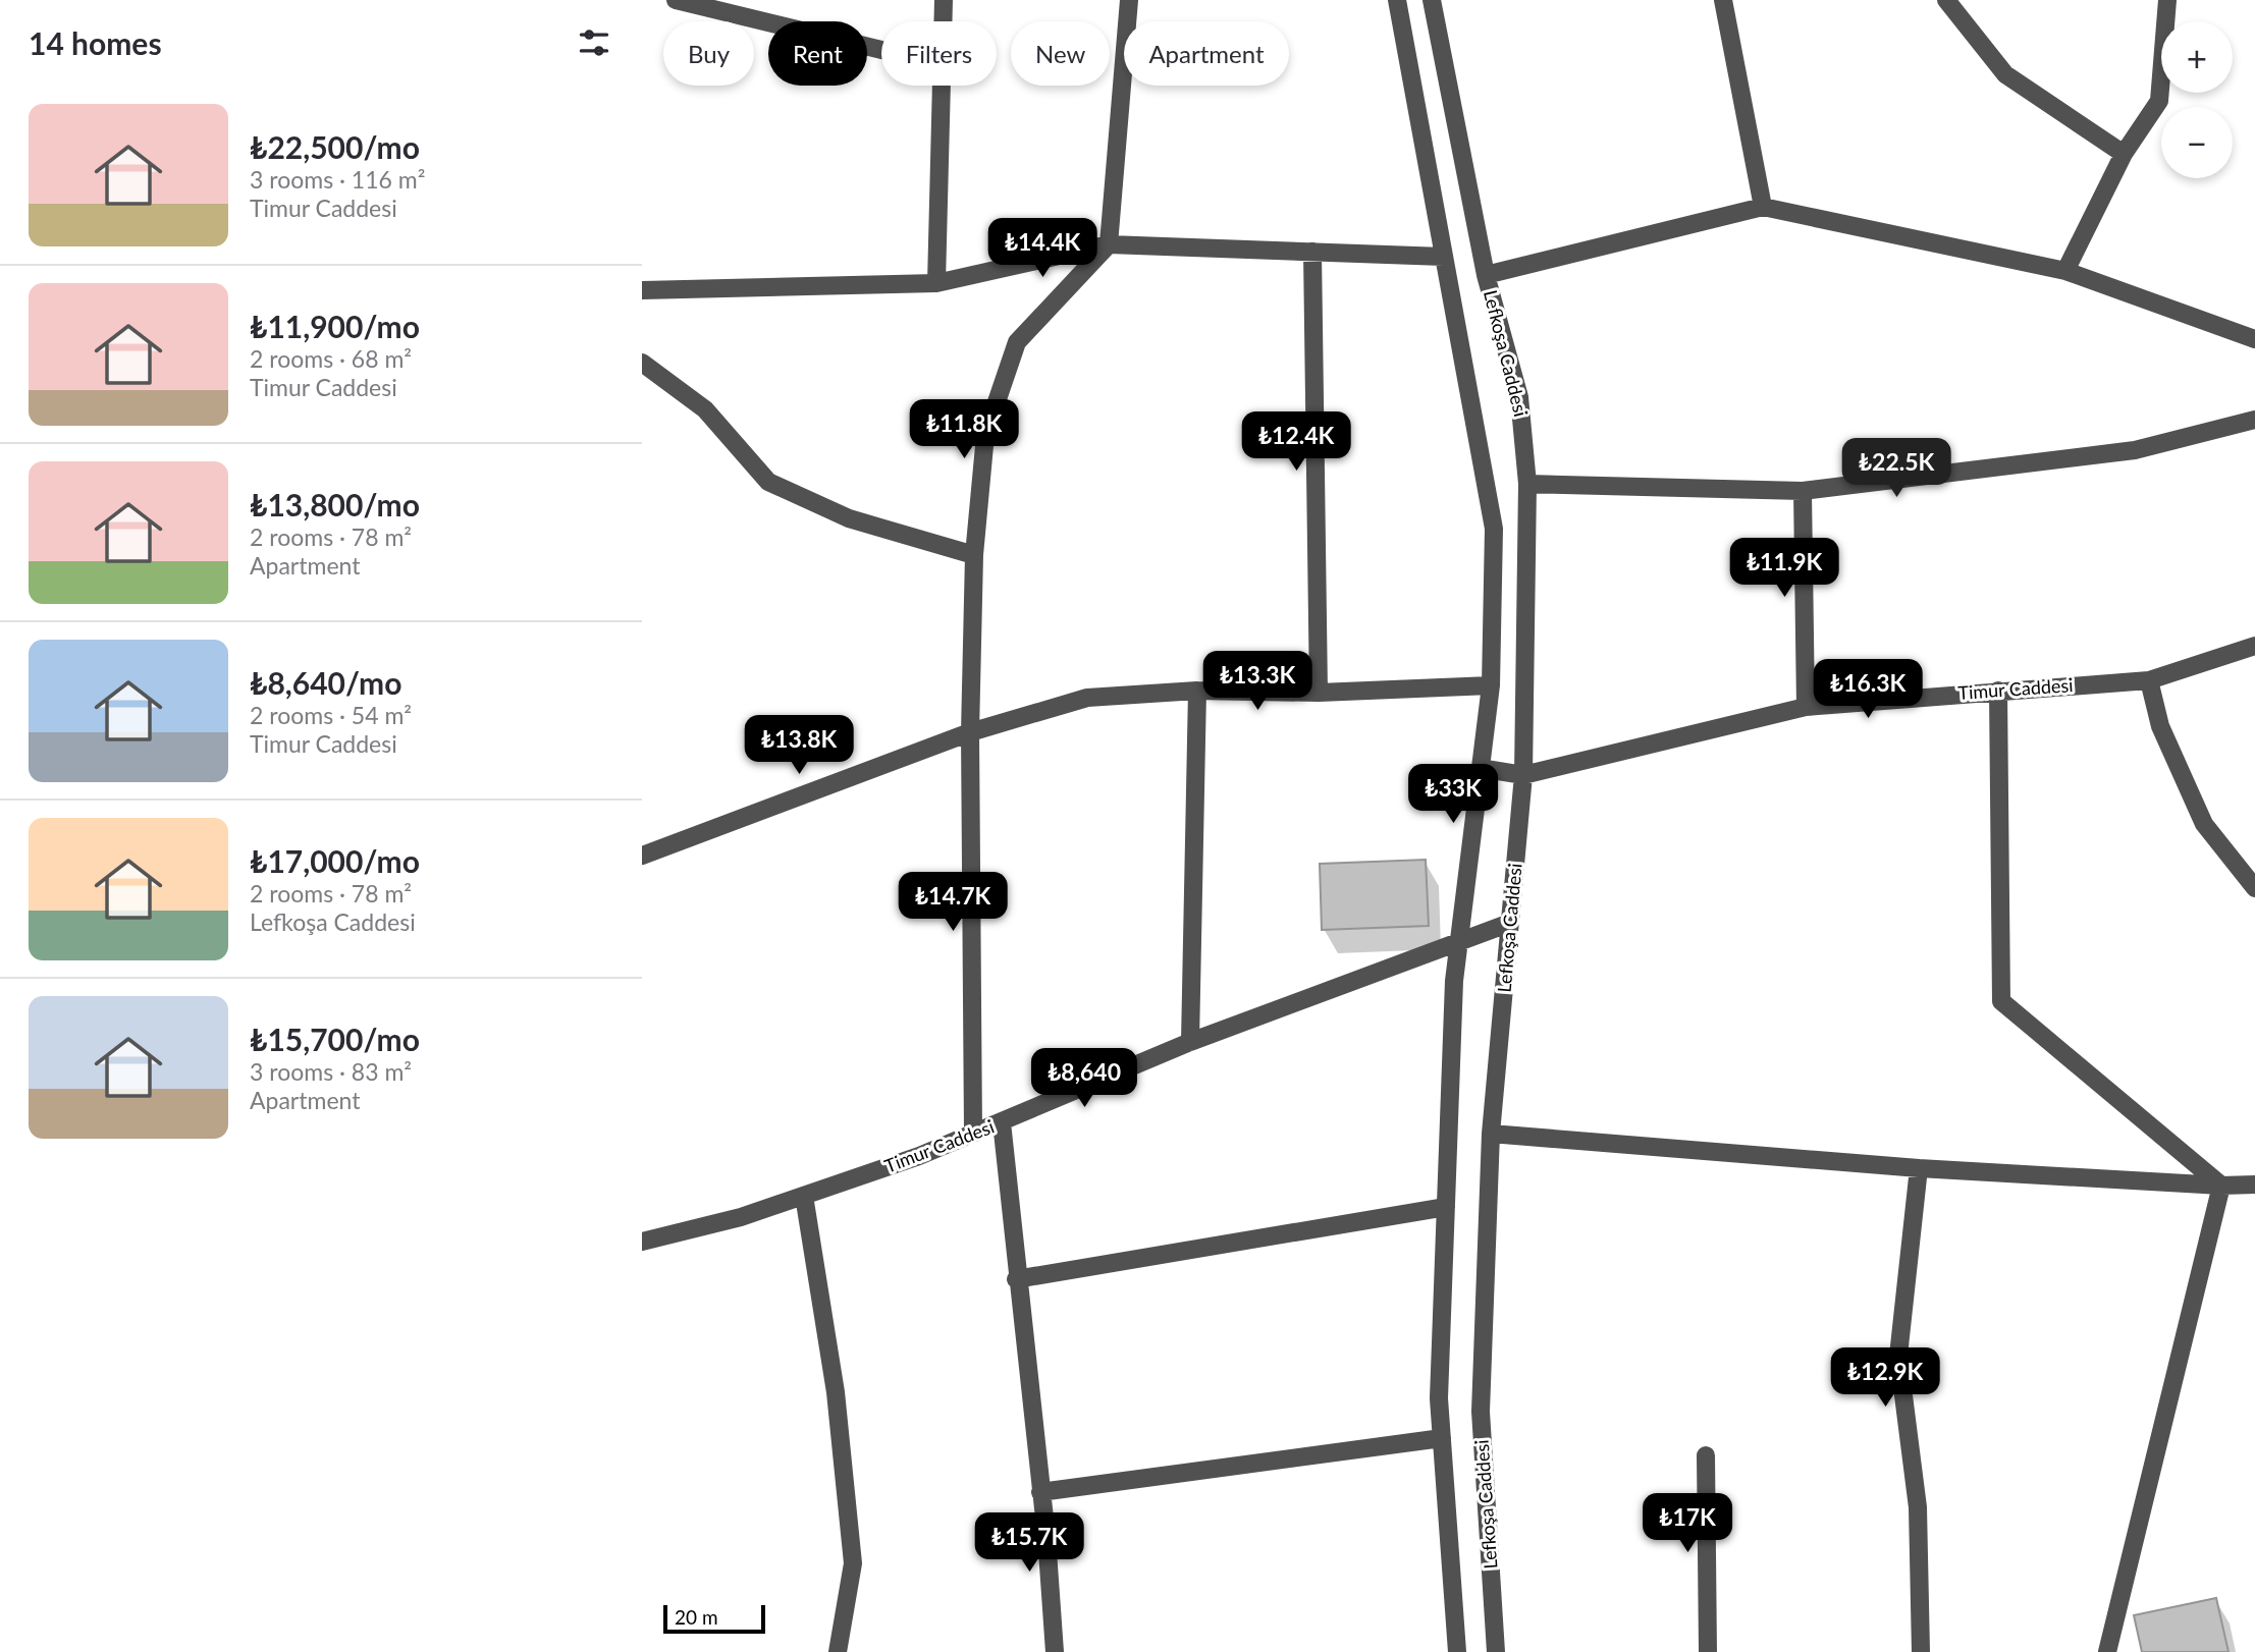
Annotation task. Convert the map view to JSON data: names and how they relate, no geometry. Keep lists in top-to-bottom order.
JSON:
{
  "streets": {
    "street": ["Lefkoşa Caddesi", "Timur Caddesi"]
  },
  "crossings": [
    ["Lefkoşa Caddesi", "Timur Caddesi"]
  ],
  "scale_bar": "20 m",
  "page": {
    "heading": "14 homes",
    "map_buttons": ["+", "−"],
    "chip": [
      "Buy",
      "Rent",
      "Filters",
      "New",
      "Apartment"
    ],
    "list": [
      {
        "name": "₺22,500/mo",
        "note": "3 rooms · 116 m² · Timur Caddesi"
      },
      {
        "name": "₺11,900/mo",
        "note": "2 rooms · 68 m² · Timur Caddesi"
      },
      {
        "name": "₺13,800/mo",
        "note": "2 rooms · 78 m² · Apartment"
      },
      {
        "name": "₺8,640/mo",
        "note": "2 rooms · 54 m² · Timur Caddesi"
      },
      {
        "name": "₺17,000/mo",
        "note": "2 rooms · 78 m² · Lefkoşa Caddesi"
      },
      {
        "name": "₺15,700/mo",
        "note": "3 rooms · 83 m² · Apartment"
      }
    ],
    "price": [
      "₺14.4K",
      "₺11.8K",
      "₺12.4K",
      "₺22.5K",
      "₺11.9K",
      "₺13.3K",
      "₺16.3K",
      "₺13.8K",
      "₺33K",
      "₺14.7K",
      "₺8,640",
      "₺12.9K",
      "₺17K",
      "₺15.7K"
    ],
    "scale": "20 m"
  }
}
